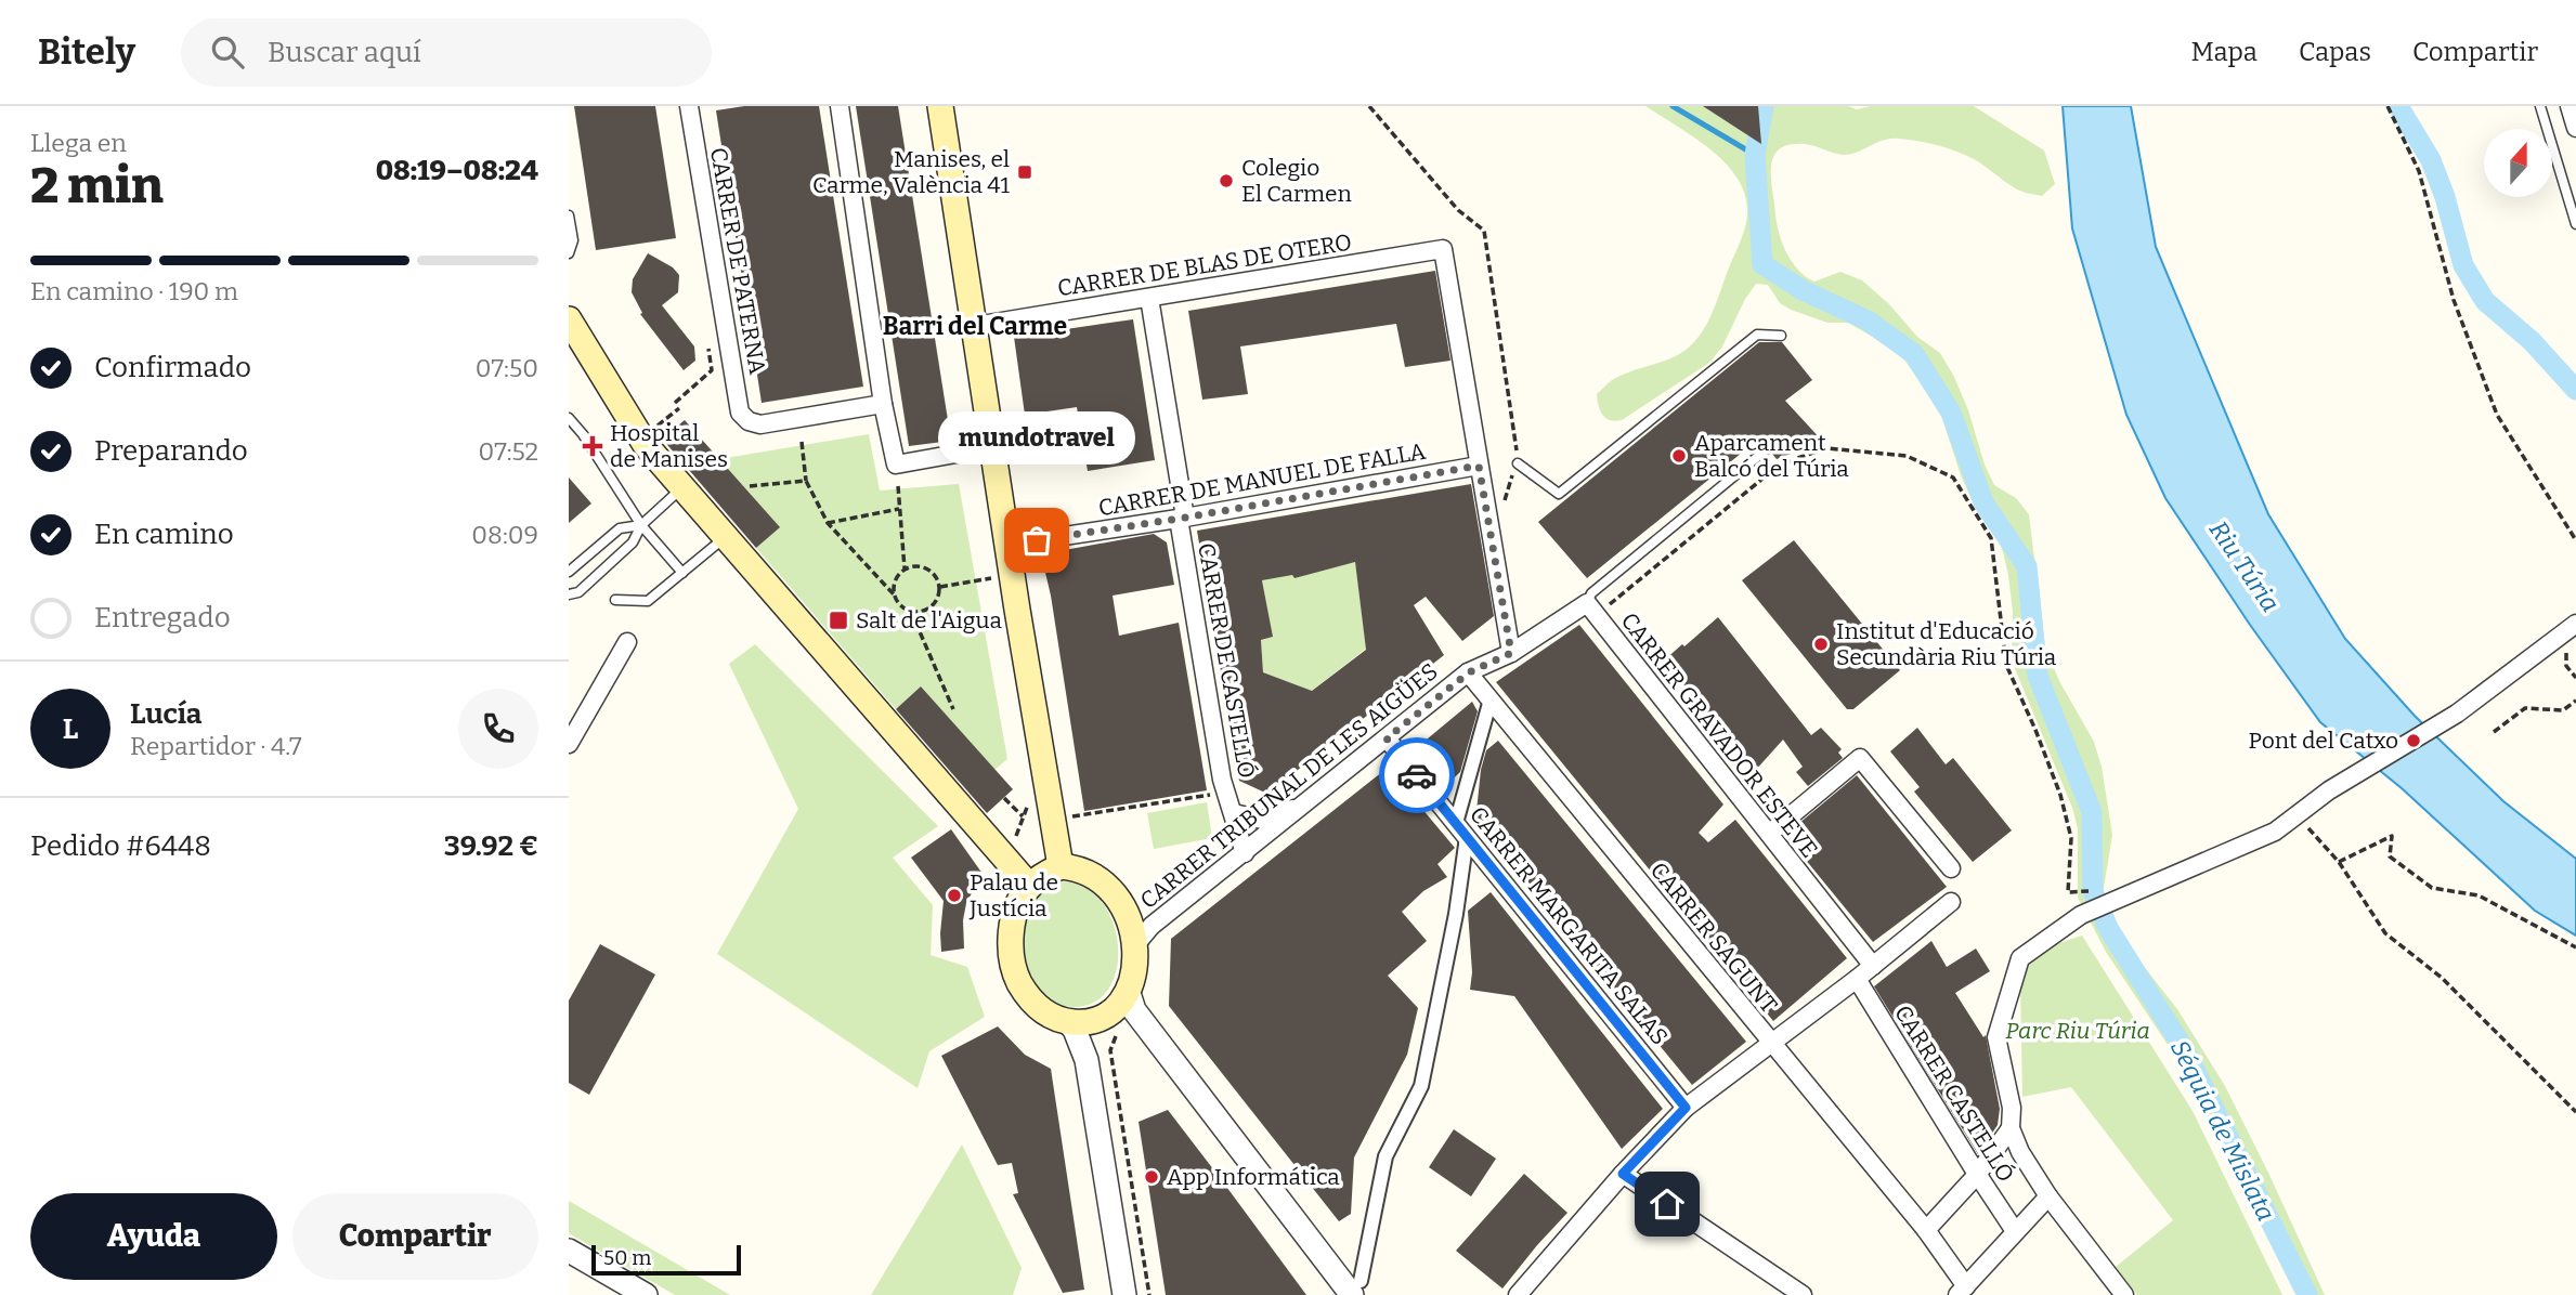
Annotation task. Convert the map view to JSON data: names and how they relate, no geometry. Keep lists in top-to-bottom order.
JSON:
{
  "streets": {
    "street": [
      "CARRER DE PATERNA",
      "CARRER DE BLAS DE OTERO",
      "CARRER DE MANUEL DE FALLA",
      "CARRER DE CASTELLÓ",
      "CARRER GRAVADOR ESTEVE",
      "CARRER TRIBUNAL DE LES AIGÜES",
      "CARRER MARGARITA SALAS",
      "CARRER SAGUNT",
      "CARRER CASTELLÓ"
    ]
  },
  "crossings": [
    ["CARRER DE BLAS DE OTERO", "CARRER DE MANUEL DE FALLA"],
    ["CARRER DE BLAS DE OTERO", "CARRER DE CASTELLÓ"],
    ["CARRER DE MANUEL DE FALLA", "CARRER DE CASTELLÓ"],
    ["CARRER DE CASTELLÓ", "CARRER TRIBUNAL DE LES AIGÜES"],
    ["CARRER TRIBUNAL DE LES AIGÜES", "CARRER MARGARITA SALAS"],
    ["CARRER TRIBUNAL DE LES AIGÜES", "CARRER SAGUNT"]
  ],
  "districts": ["Barri del Carme"],
  "water": ["Riu Túria", "Séquia de Mislata"],
  "parks": ["Parc Riu Túria"],
  "places": {
    "transit": ["Manises, el Carme, València 41", "Salt de l'Aigua"],
    "other": [
      "Colegio El Carmen",
      "Aparcament Balcó del Túria",
      "mundotravel",
      "Institut d'Educació Secundària Riu Túria",
      "Pont del Catxo",
      "Palau de Justícia",
      "App Informática"
    ],
    "health": ["Hospital de Manises"]
  },
  "scale_bar": "50 m",
  "north": "top",
  "page": {
    "header": "Bitely",
    "search": "Buscar aquí",
    "nav": ["Mapa", "Capas", "Compartir"],
    "heading": ["2 min", "Llega en", "08:19–08:24"],
    "panel": [
      "Lucía",
      "Repartidor · 4.7",
      "Pedido #6448",
      "39.92 €"
    ],
    "bar": "En camino · 190 m",
    "list": [
      ["Confirmado", "07:50"],
      ["Preparando", "07:52"],
      ["En camino", "08:09"],
      "Entregado"
    ],
    "bubble": "mundotravel",
    "round": "L",
    "buttons": ["Ayuda", "Compartir"],
    "scale": "50 m"
  }
}
